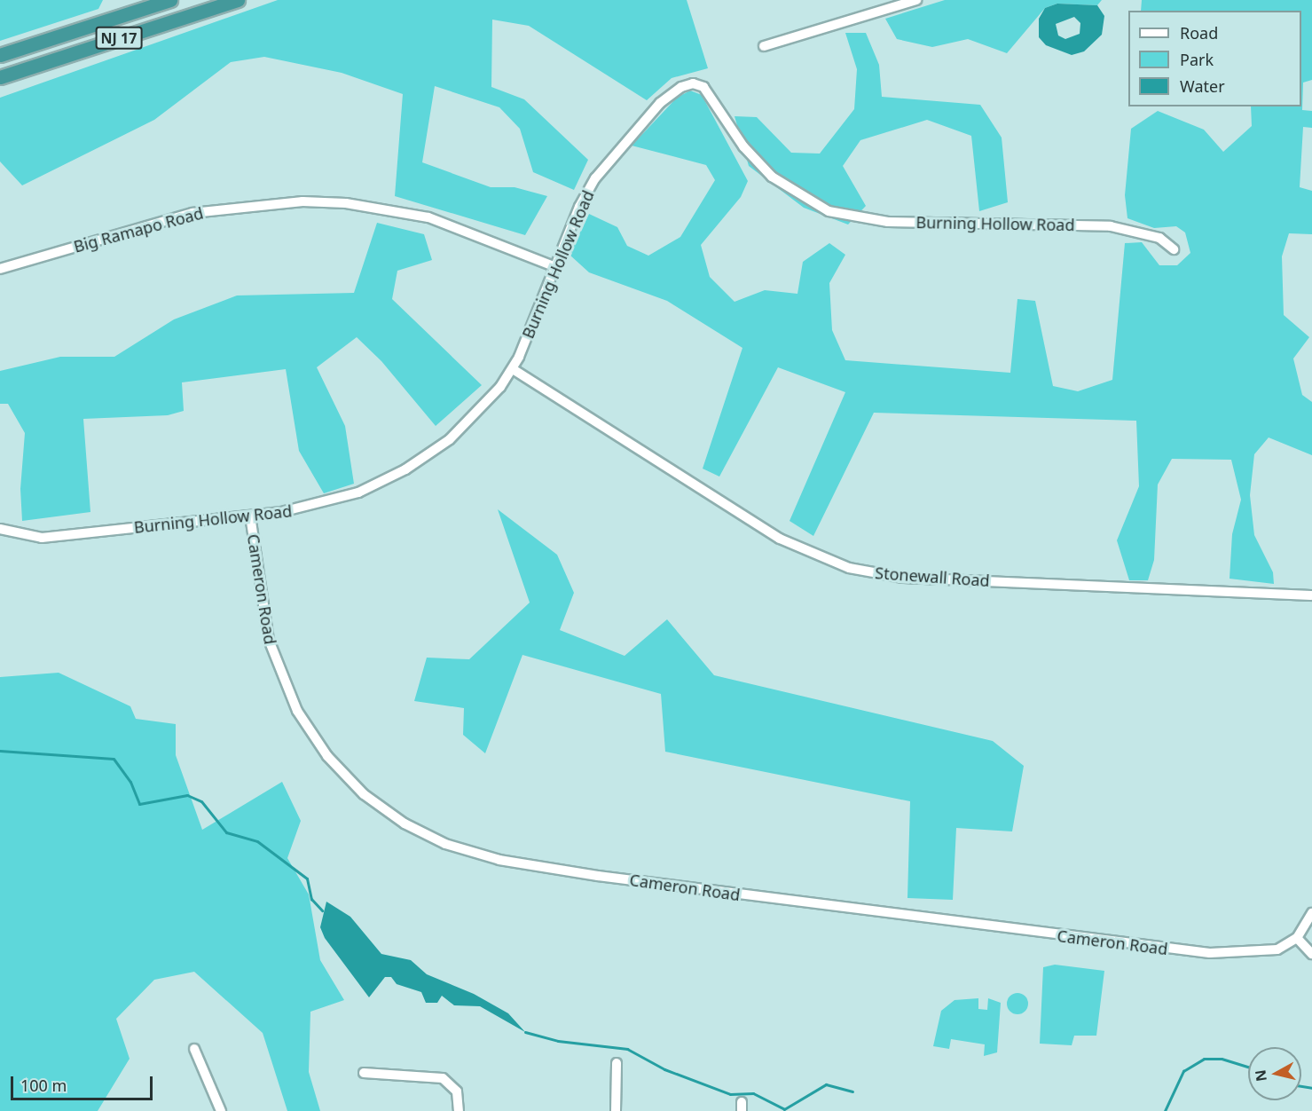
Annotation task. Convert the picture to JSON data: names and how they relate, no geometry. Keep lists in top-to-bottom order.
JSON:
{
  "streets": {
    "highway": ["NJ 17"],
    "street": [
      "Burning Hollow Road",
      "Big Ramapo Road",
      "Stonewall Road",
      "Cameron Road"
    ]
  },
  "crossings": [
    ["Burning Hollow Road", "Big Ramapo Road"],
    ["Burning Hollow Road", "Stonewall Road"],
    ["Burning Hollow Road", "Cameron Road"]
  ],
  "legend": ["Road", "Park", "Water"],
  "scale_bar": "100 m",
  "north": "left"
}
